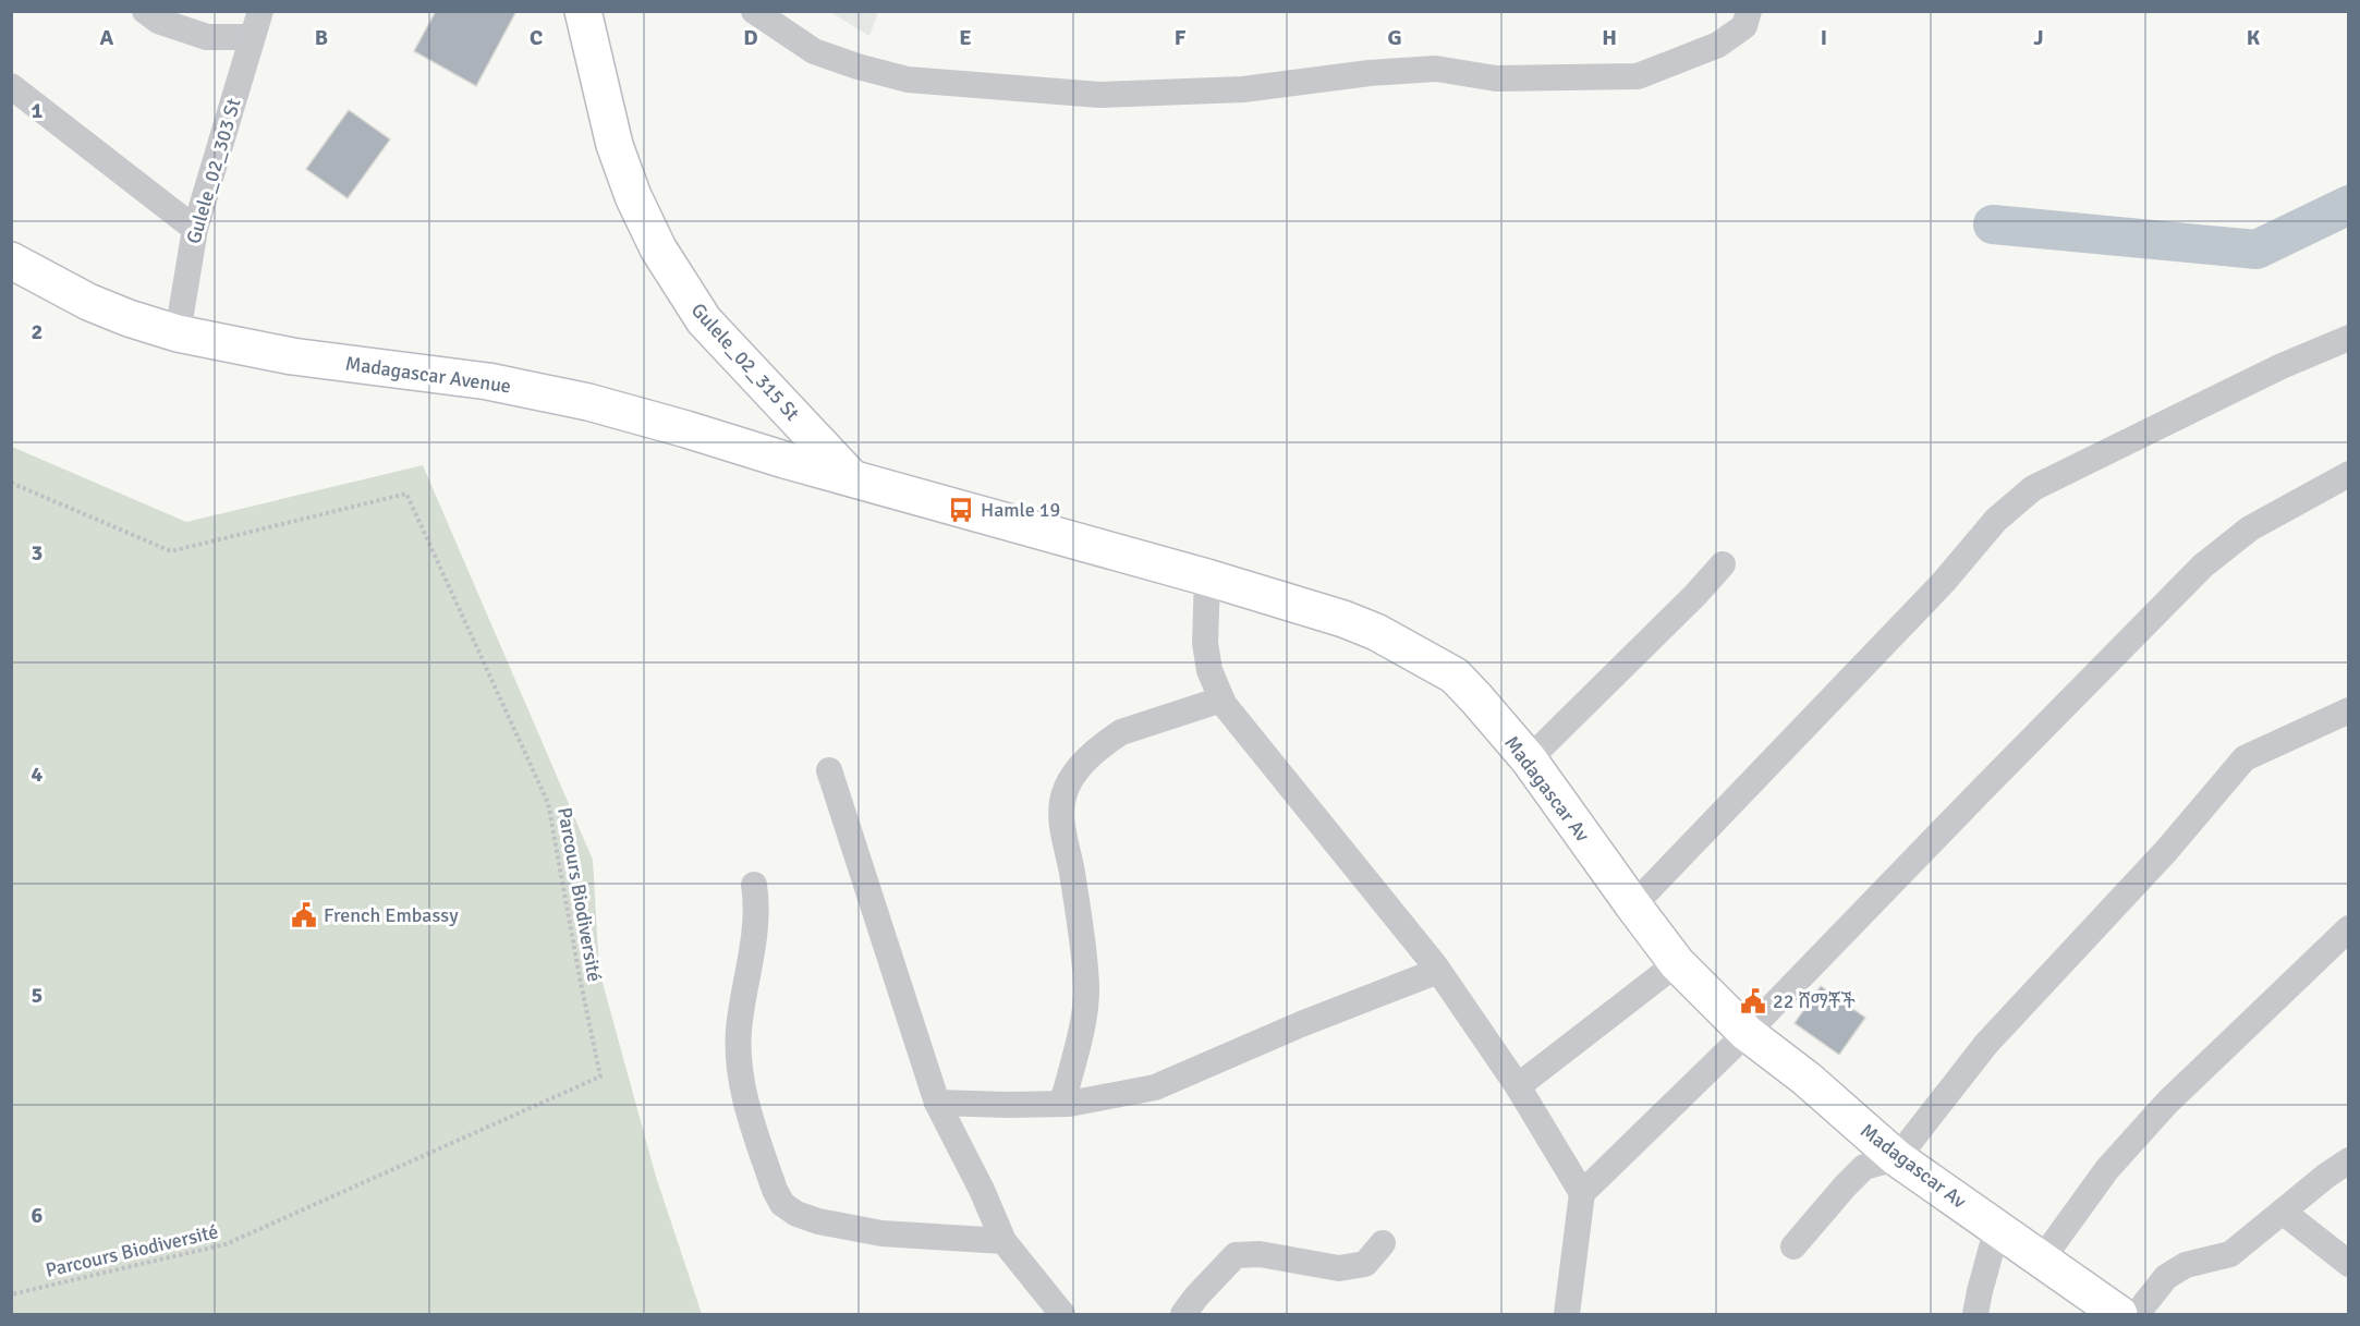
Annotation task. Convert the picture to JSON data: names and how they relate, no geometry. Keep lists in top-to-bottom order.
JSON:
{
  "streets": {
    "main road": ["Gulele_02_315 St", "Madagascar Avenue", "Madagascar Av"],
    "street": ["Gulele_02_303 St"],
    "path": ["Parcours Biodiversité"]
  },
  "crossings": [
    ["Gulele_02_303 St", "Madagascar Avenue"],
    ["Gulele_02_315 St", "Madagascar Avenue"],
    ["Gulele_02_315 St", "Madagascar Av"],
    ["Madagascar Avenue", "Madagascar Av"]
  ],
  "places": {
    "bus stop": ["Hamle 19"],
    "public building": ["French Embassy", "22 ሸማቾች"]
  },
  "grid": {
    "columns": [
      "A",
      "B",
      "C",
      "D",
      "E",
      "F",
      "G",
      "H",
      "I",
      "J",
      "K"
    ],
    "rows": [
      "1",
      "2",
      "3",
      "4",
      "5",
      "6"
    ]
  }
}
